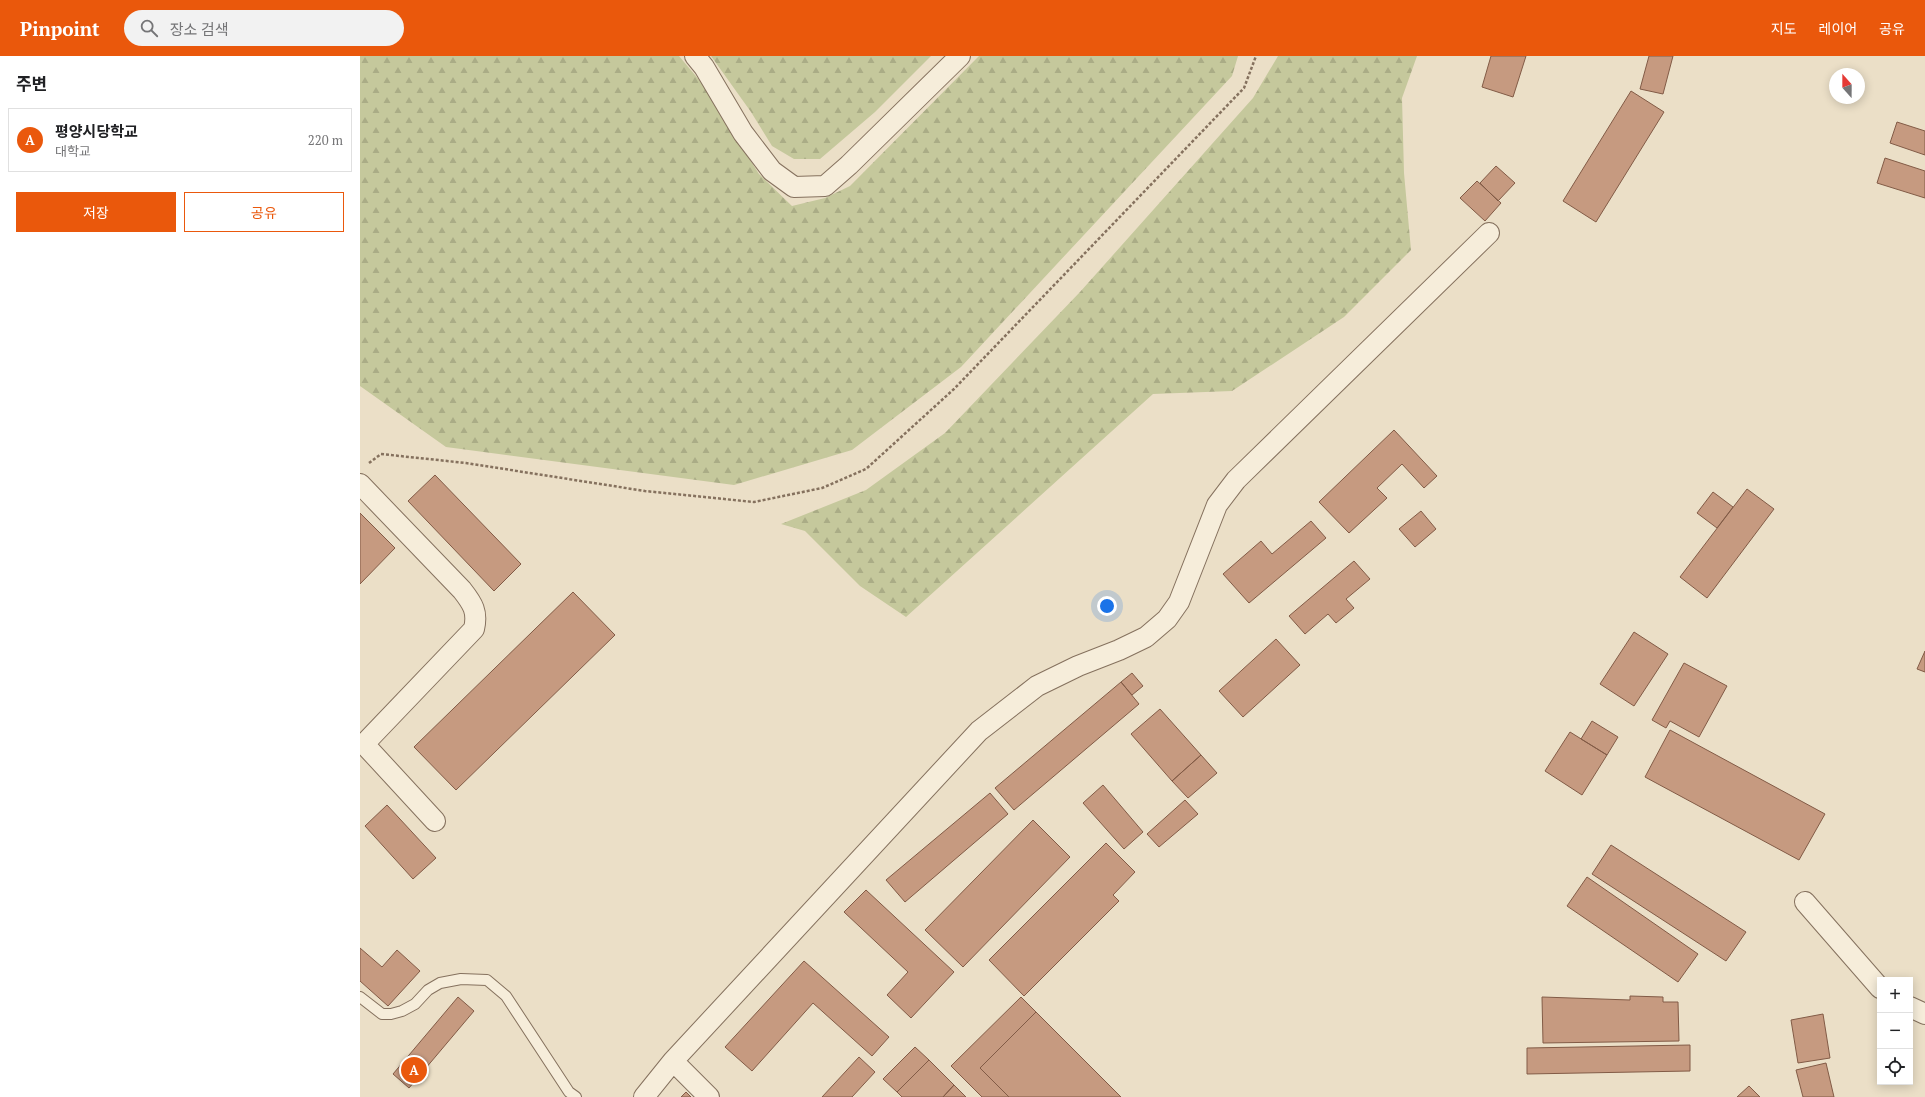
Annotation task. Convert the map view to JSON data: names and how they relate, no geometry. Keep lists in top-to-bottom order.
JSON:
{
  "north": "top",
  "page": {
    "header": "Pinpoint",
    "search": "장소 검색",
    "nav": ["지도", "레이어", "공유"],
    "heading": "주변",
    "list": [
      {
        "mark": "A",
        "name": "평양시당학교",
        "note": "대학교",
        "value": "220 m"
      }
    ],
    "buttons": ["저장", "공유"],
    "map_buttons": ["+", "−"],
    "pins": "A"
  }
}
